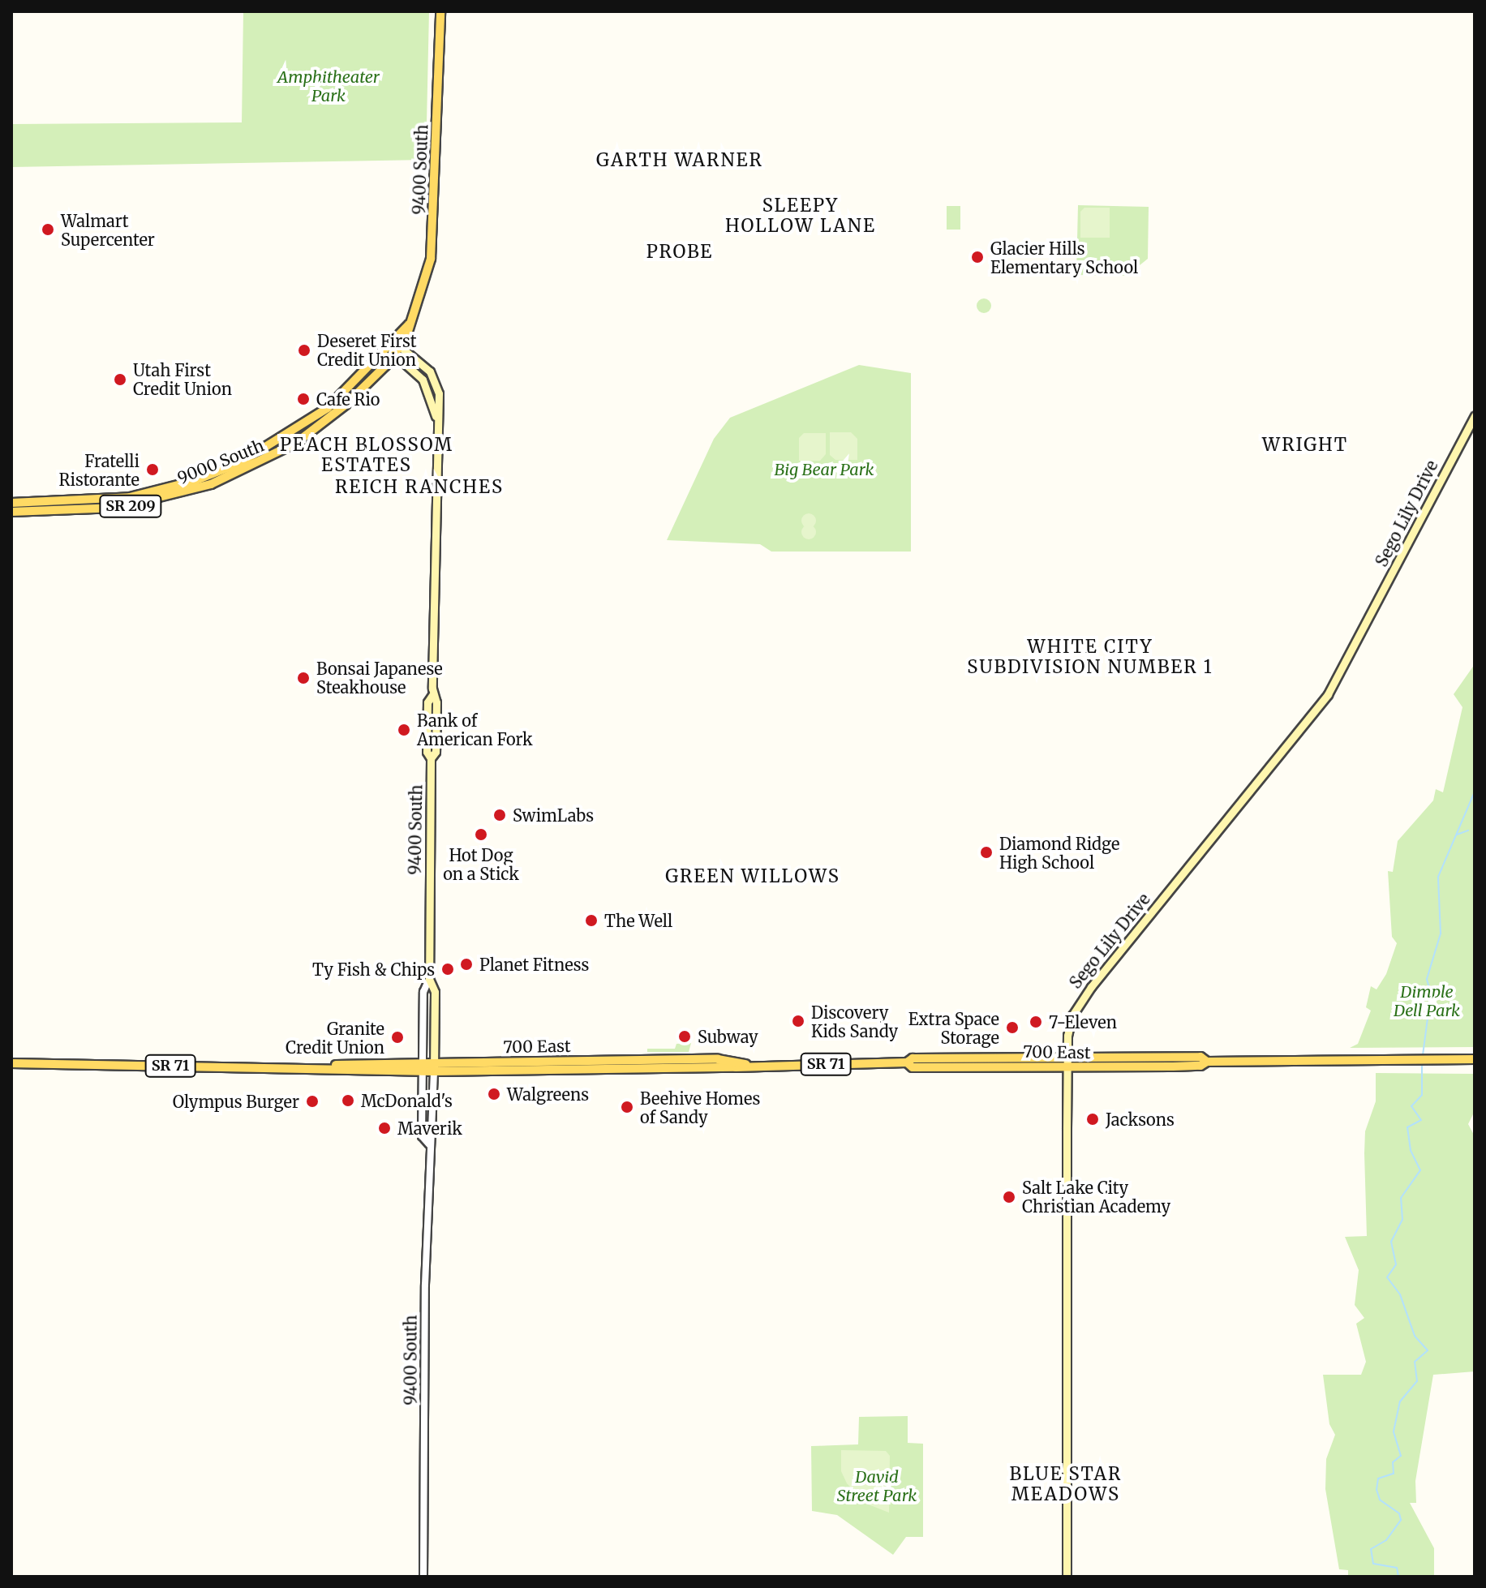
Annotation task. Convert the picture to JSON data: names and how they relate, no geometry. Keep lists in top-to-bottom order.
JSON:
{
  "streets": {
    "main road": [
      "9400 South",
      "9000 South",
      "SR 209",
      "Sego Lily Drive",
      "700 East",
      "SR 71"
    ]
  },
  "crossings": [
    ["9400 South", "9000 South"],
    ["9400 South", "700 East"],
    ["Sego Lily Drive", "700 East"]
  ],
  "districts": [
    "GARTH WARNER",
    "SLEEPY HOLLOW LANE",
    "PROBE",
    "PEACH BLOSSOM ESTATES",
    "WRIGHT",
    "REICH RANCHES",
    "WHITE CITY SUBDIVISION NUMBER 1",
    "GREEN WILLOWS",
    "BLUE STAR MEADOWS"
  ],
  "parks": [
    "Amphitheater Park",
    "Big Bear Park",
    "Dimple Dell Park",
    "David Street Park"
  ],
  "places": [
    "Walmart Supercenter",
    "Glacier Hills Elementary School",
    "Deseret First Credit Union",
    "Utah First Credit Union",
    "Cafe Rio",
    "Fratelli Ristorante",
    "Bonsai Japanese Steakhouse",
    "Bank of American Fork",
    "SwimLabs",
    "Hot Dog on a Stick",
    "Diamond Ridge High School",
    "The Well",
    "Planet Fitness",
    "Ty Fish & Chips",
    "Discovery Kids Sandy",
    "7-Eleven",
    "Extra Space Storage",
    "Subway",
    "Granite Credit Union",
    "Walgreens",
    "McDonald's",
    "Olympus Burger",
    "Beehive Homes of Sandy",
    "Jacksons",
    "Maverik",
    "Salt Lake City Christian Academy"
  ]
}
